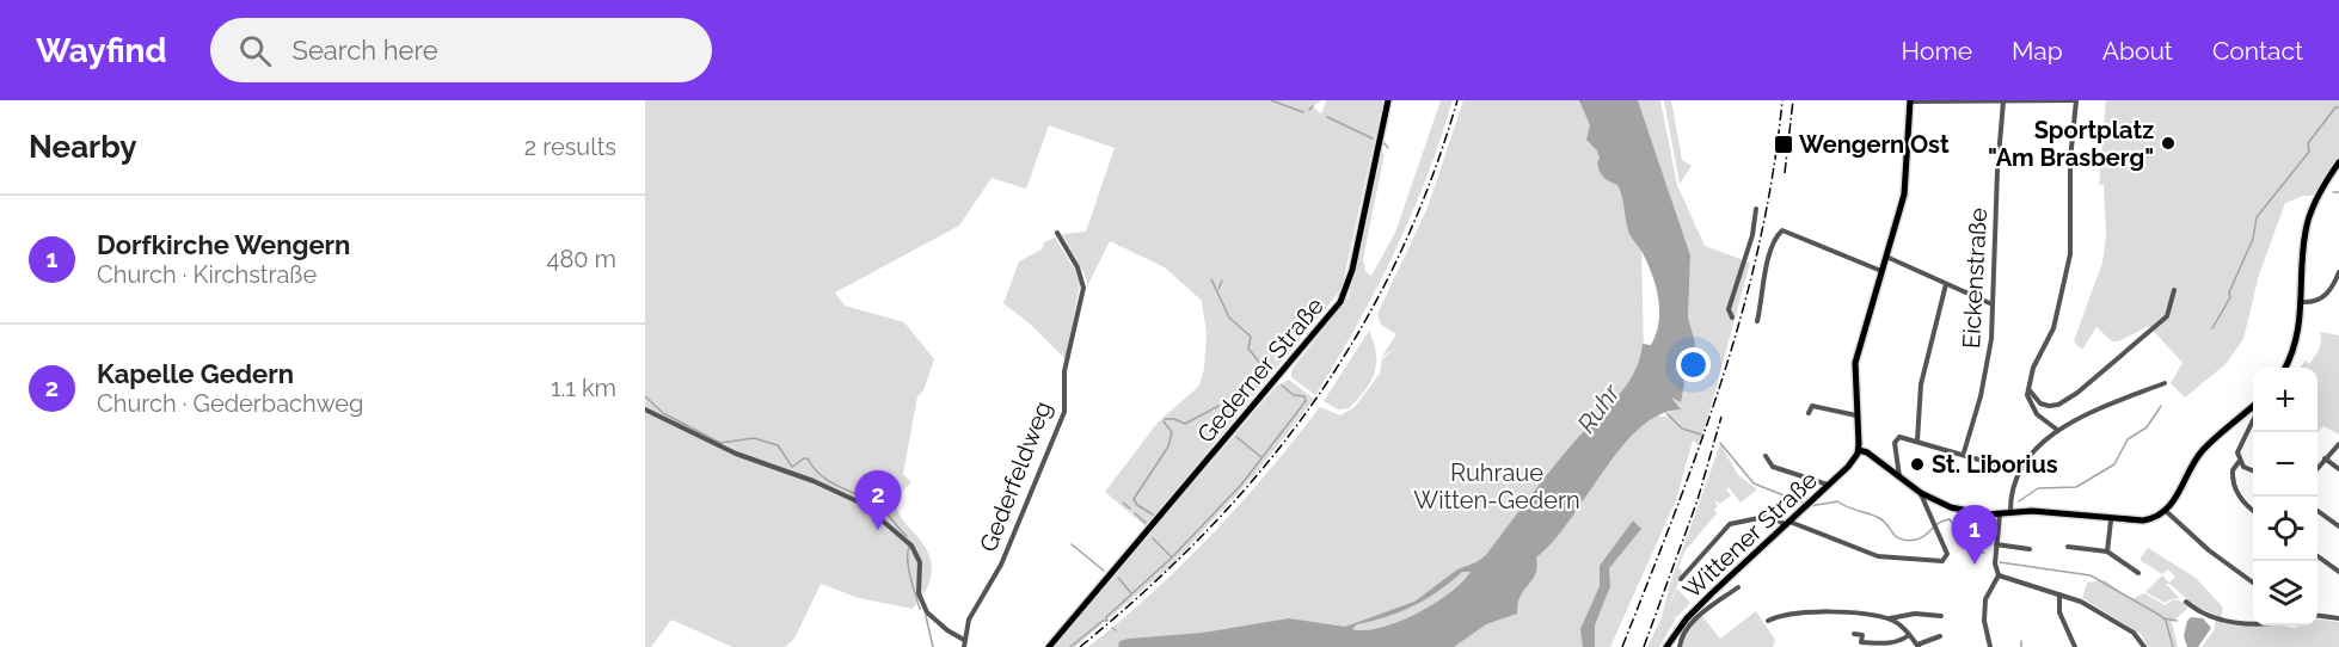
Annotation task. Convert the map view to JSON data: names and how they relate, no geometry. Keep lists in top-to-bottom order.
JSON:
{
  "streets": {
    "main road": ["Gederner Straße", "Wittener Straße"],
    "street": ["Eickenstraße", "Gederfeldweg"]
  },
  "water": ["Ruhr"],
  "parks": ["Ruhraue Witten-Gedern"],
  "places": {
    "other": ["Sportplatz \"Am Brasberg\"", "St. Liborius"],
    "transit": ["Wengern Ost"]
  },
  "page": {
    "header": "Wayfind",
    "search": "Search here",
    "nav": [
      "Home",
      "Map",
      "About",
      "Contact"
    ],
    "heading": ["Nearby", "2 results"],
    "list": [
      {
        "mark": "1",
        "name": "Dorfkirche Wengern",
        "note": "Church · Kirchstraße",
        "value": "480 m"
      },
      {
        "mark": "2",
        "name": "Kapelle Gedern",
        "note": "Church · Gederbachweg",
        "value": "1.1 km"
      }
    ],
    "map_buttons": ["+", "−"],
    "pins": ["2", "1"]
  }
}
